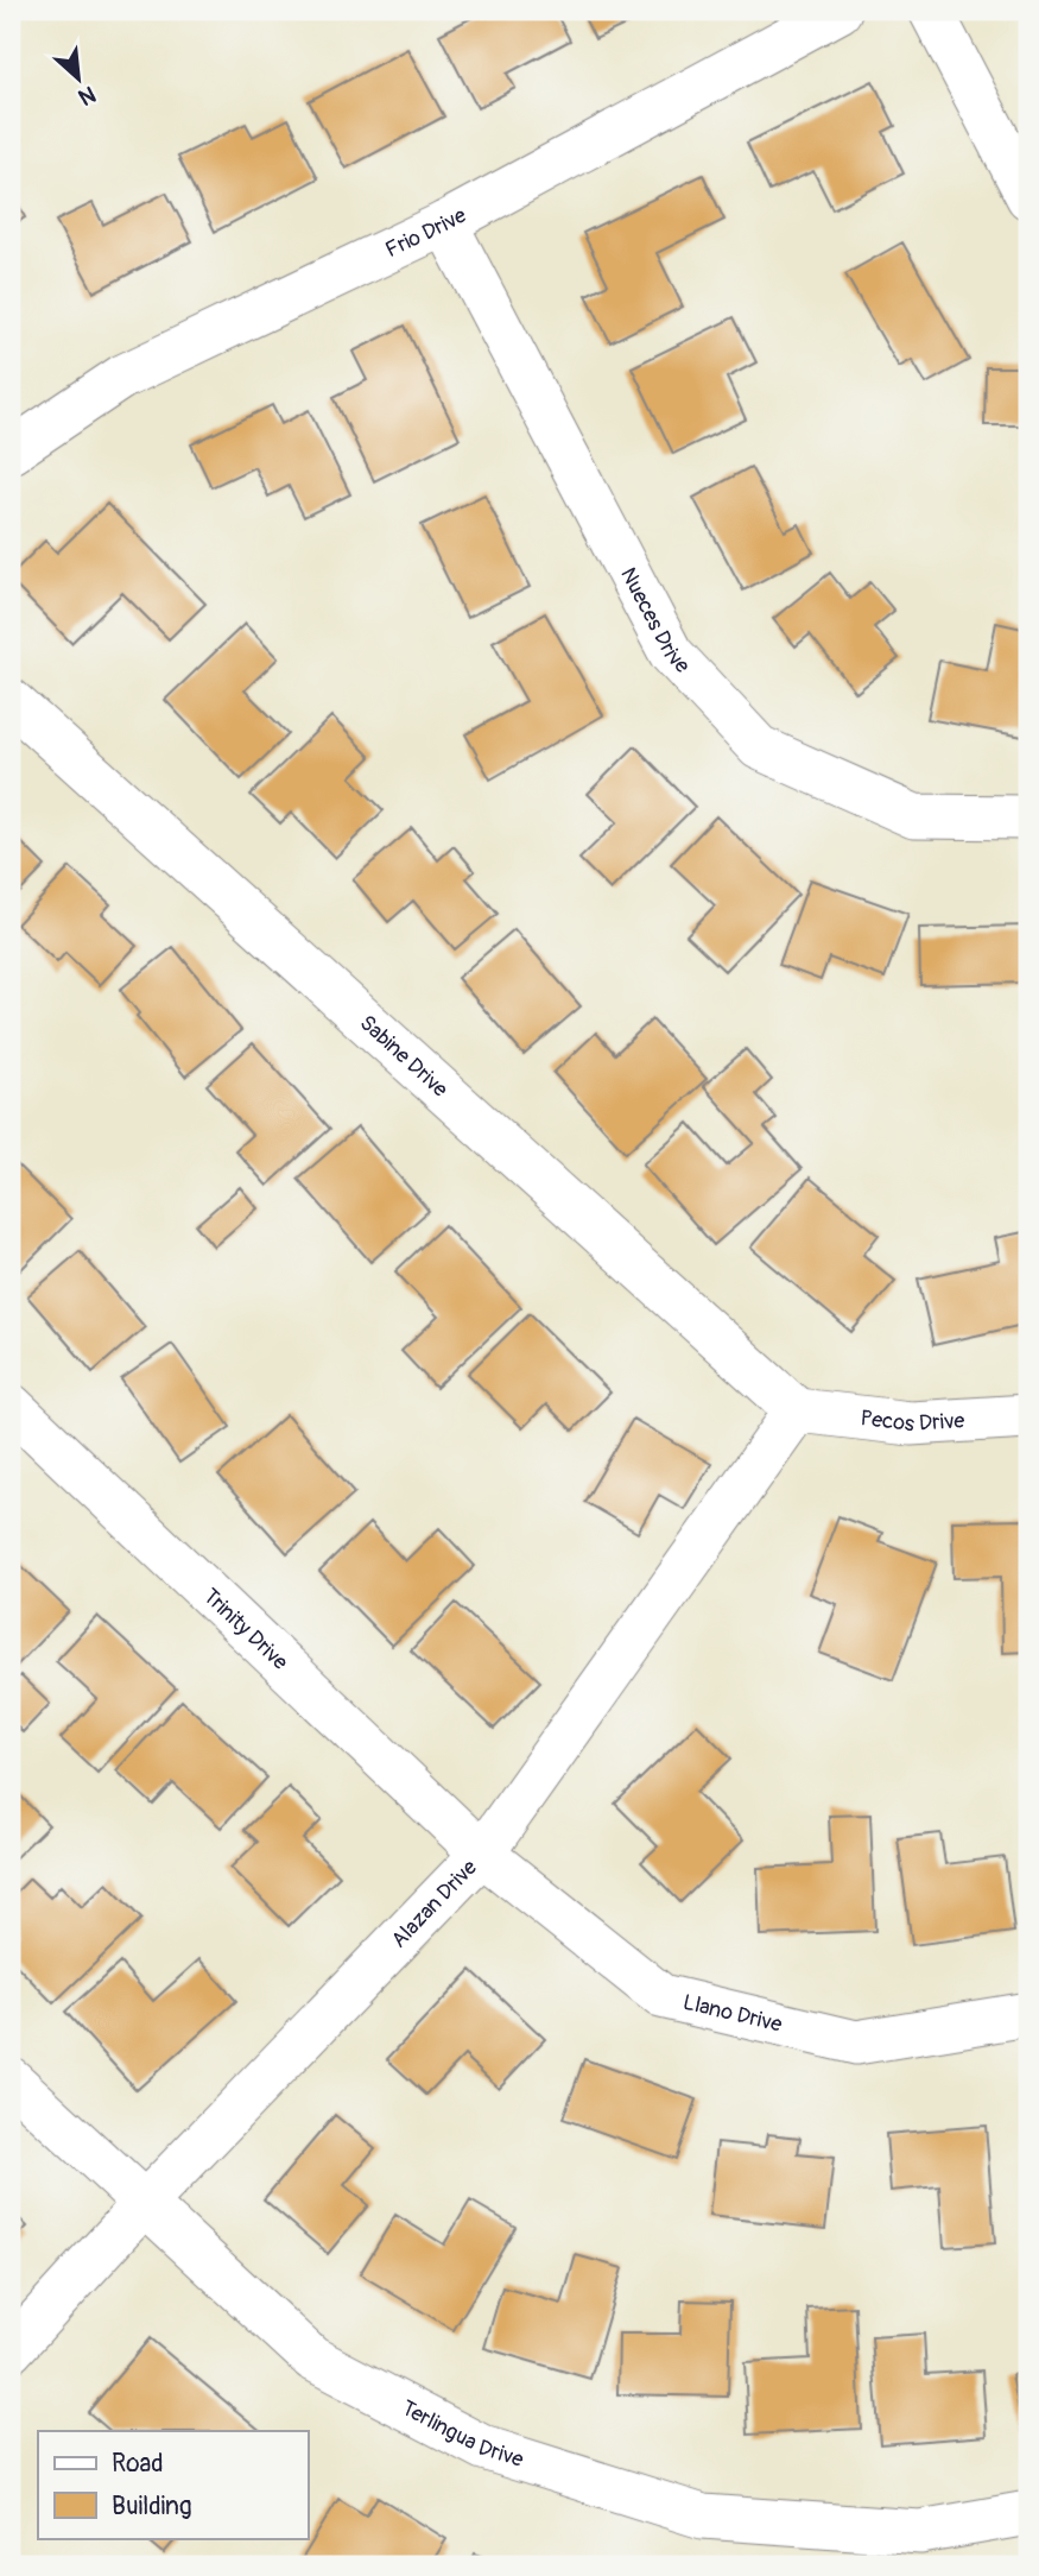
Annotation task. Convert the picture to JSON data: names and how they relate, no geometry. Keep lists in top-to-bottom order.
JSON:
{
  "streets": {
    "street": [
      "Frio Drive",
      "Nueces Drive",
      "Sabine Drive",
      "Pecos Drive",
      "Trinity Drive",
      "Alazan Drive",
      "Llano Drive",
      "Terlingua Drive"
    ]
  },
  "crossings": [
    ["Frio Drive", "Nueces Drive"],
    ["Sabine Drive", "Pecos Drive"],
    ["Sabine Drive", "Alazan Drive"],
    ["Pecos Drive", "Alazan Drive"],
    ["Trinity Drive", "Alazan Drive"],
    ["Trinity Drive", "Llano Drive"],
    ["Alazan Drive", "Llano Drive"],
    ["Alazan Drive", "Terlingua Drive"]
  ],
  "legend": ["Road", "Building"],
  "north": "bottom right"
}
